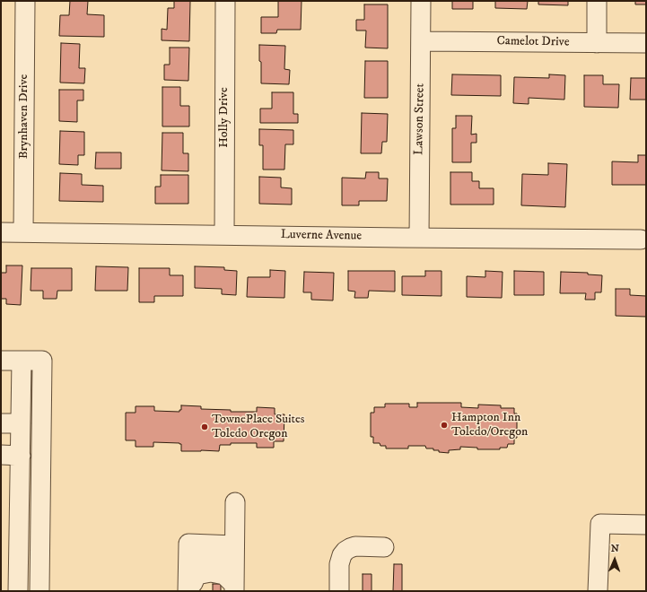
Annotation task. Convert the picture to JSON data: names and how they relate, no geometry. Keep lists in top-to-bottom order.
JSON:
{
  "streets": {
    "street": [
      "Camelot Drive",
      "Brynhaven Drive",
      "Holly Drive",
      "Lawson Street",
      "Luverne Avenue"
    ]
  },
  "crossings": [
    ["Camelot Drive", "Lawson Street"],
    ["Brynhaven Drive", "Luverne Avenue"],
    ["Holly Drive", "Luverne Avenue"],
    ["Lawson Street", "Luverne Avenue"]
  ],
  "places": ["Hampton Inn Toledo/Oregon", "TownePlace Suites Toledo Oregon"],
  "north": "top"
}
